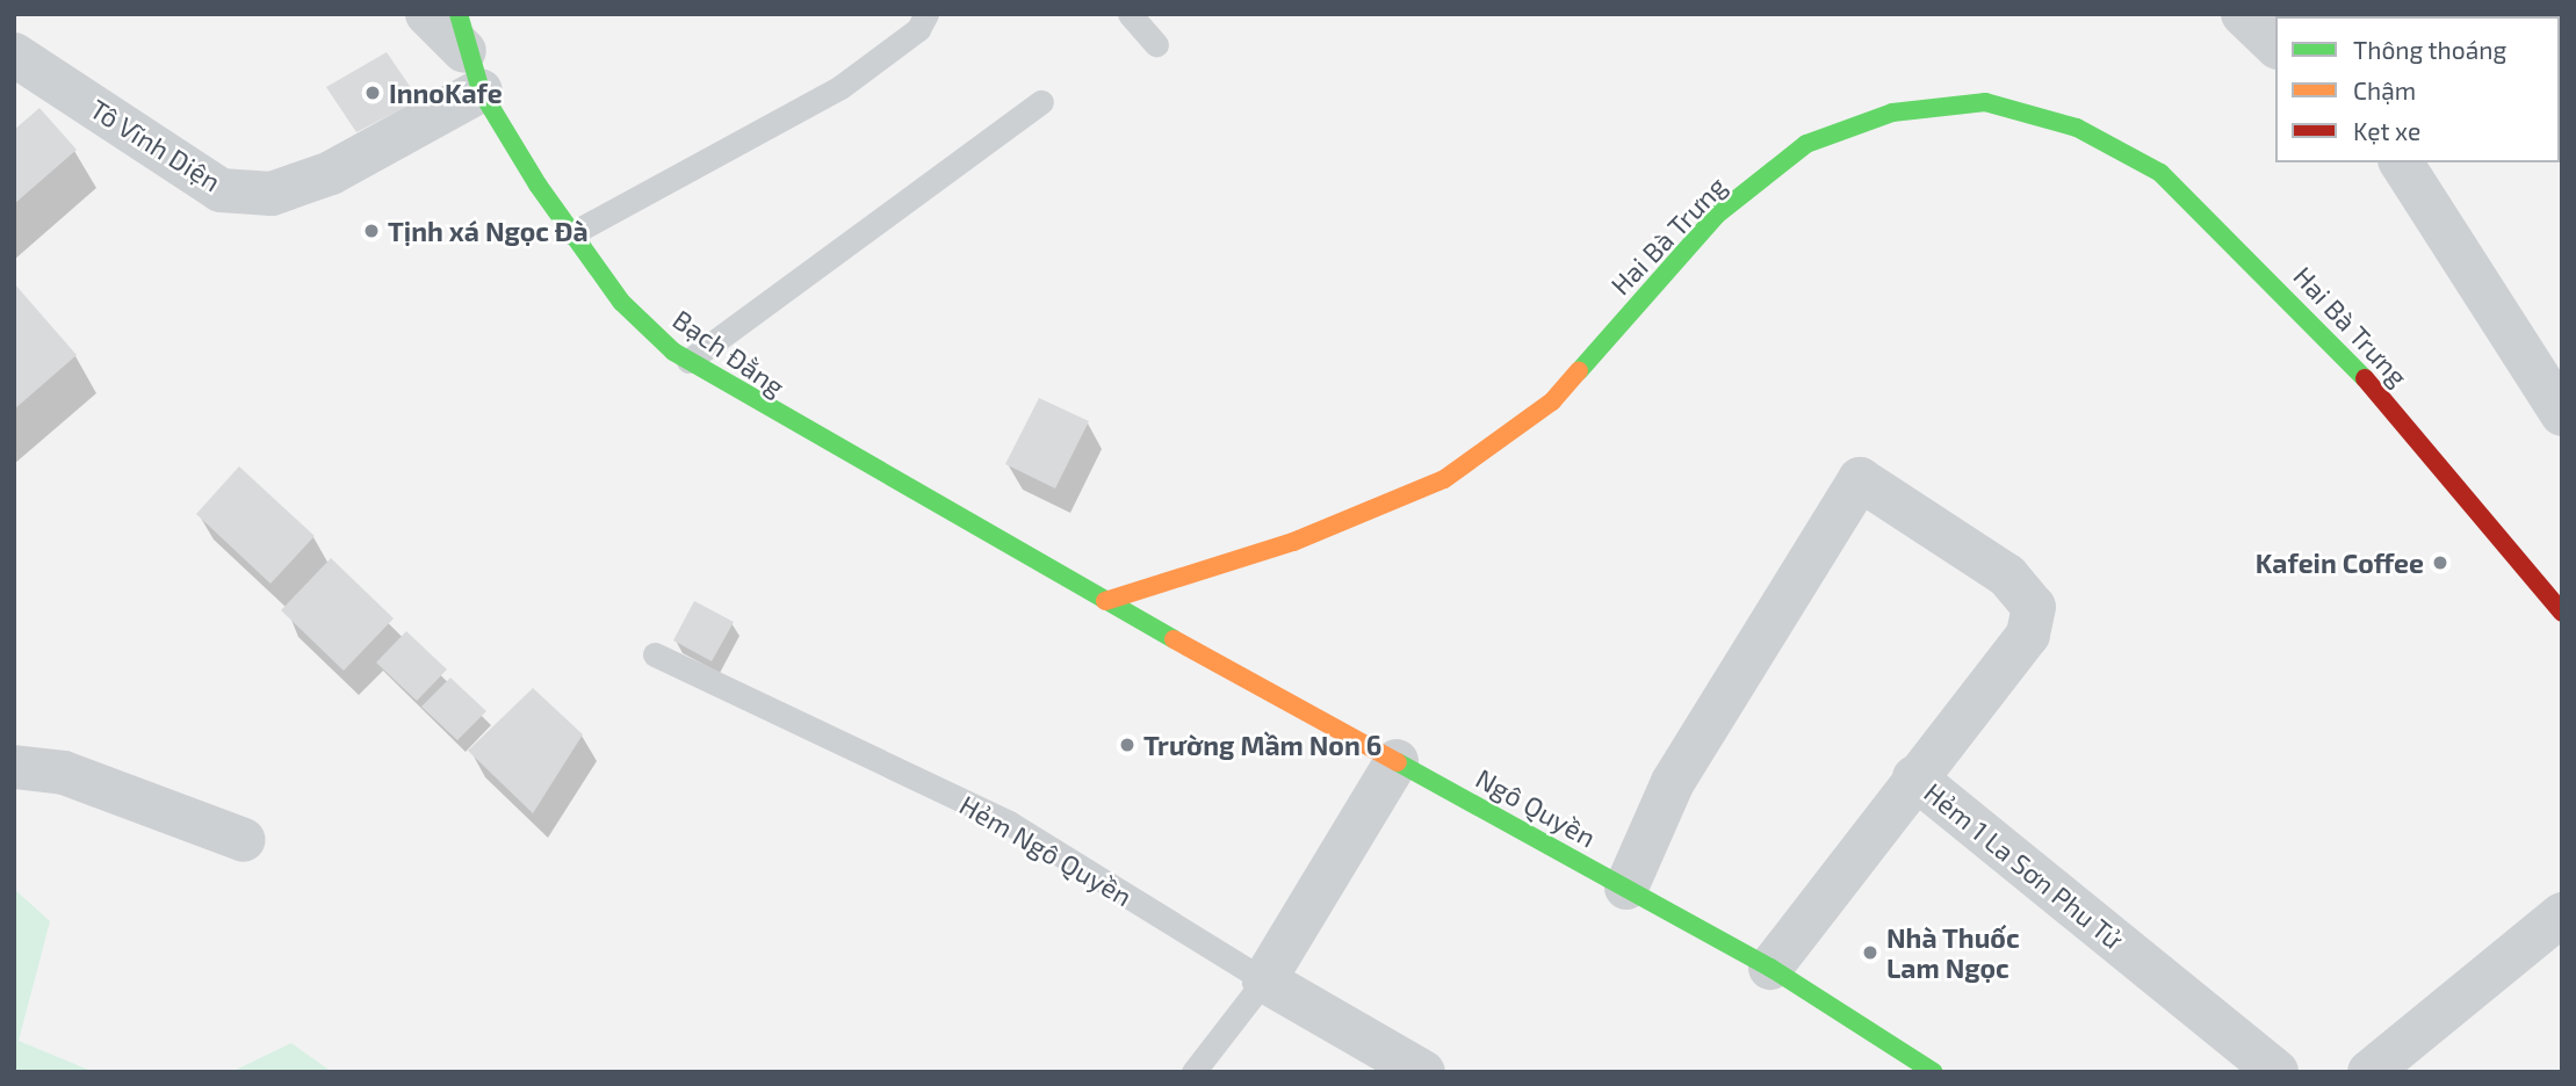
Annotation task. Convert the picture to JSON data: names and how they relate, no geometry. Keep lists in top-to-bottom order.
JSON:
{
  "streets": {
    "street": [
      "Tô Vĩnh Diện",
      "Hai Bà Trưng",
      "Bạch Đằng",
      "Ngô Quyền",
      "Hẻm Ngô Quyền",
      "Hẻm 1 La Sơn Phu Tử"
    ]
  },
  "crossings": [
    ["Tô Vĩnh Diện", "Bạch Đằng"],
    ["Hai Bà Trưng", "Bạch Đằng"],
    ["Hai Bà Trưng", "Ngô Quyền"],
    ["Bạch Đằng", "Ngô Quyền"],
    ["Ngô Quyền", "Hẻm 1 La Sơn Phu Tử"]
  ],
  "places": [
    "InnoKafe",
    "Tịnh xá Ngọc Đà",
    "Kafein Coffee",
    "Trường Mầm Non 6",
    "Nhà Thuốc Lam Ngọc"
  ],
  "legend": ["Thông thoáng", "Chậm", "Kẹt xe"]
}
